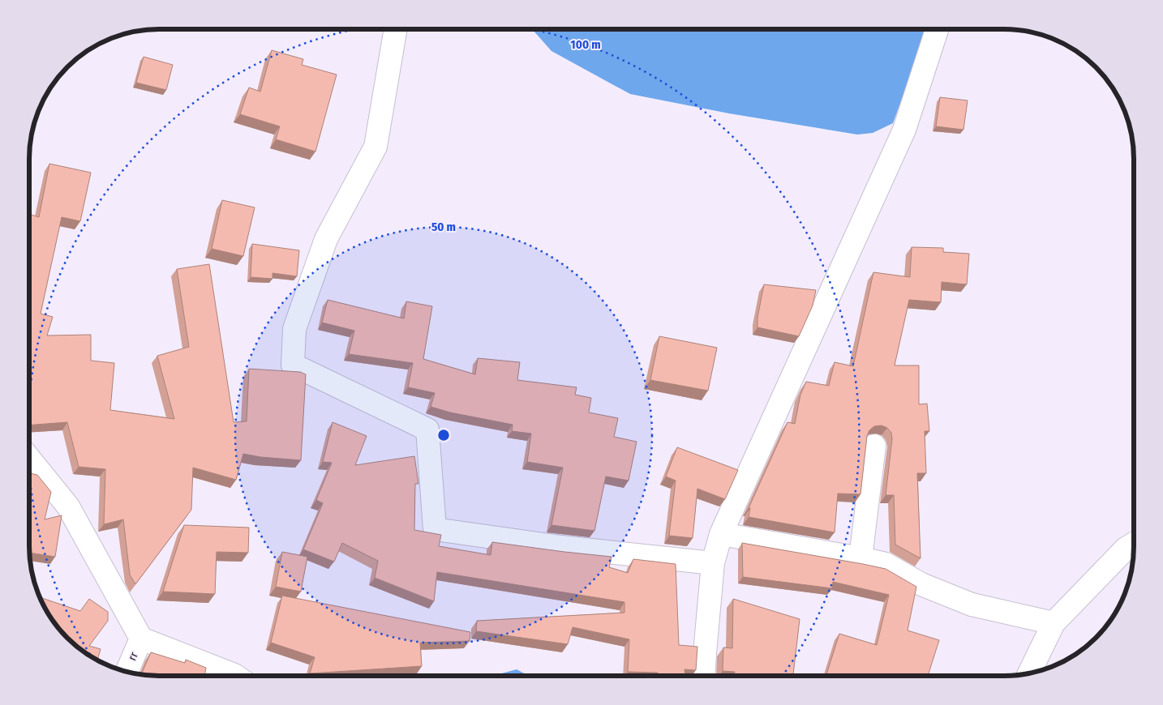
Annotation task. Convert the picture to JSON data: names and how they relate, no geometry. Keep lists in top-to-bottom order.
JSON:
{
  "streets": {
    "street": ["rr"]
  },
  "rings": ["100 m", "50 m"]
}
